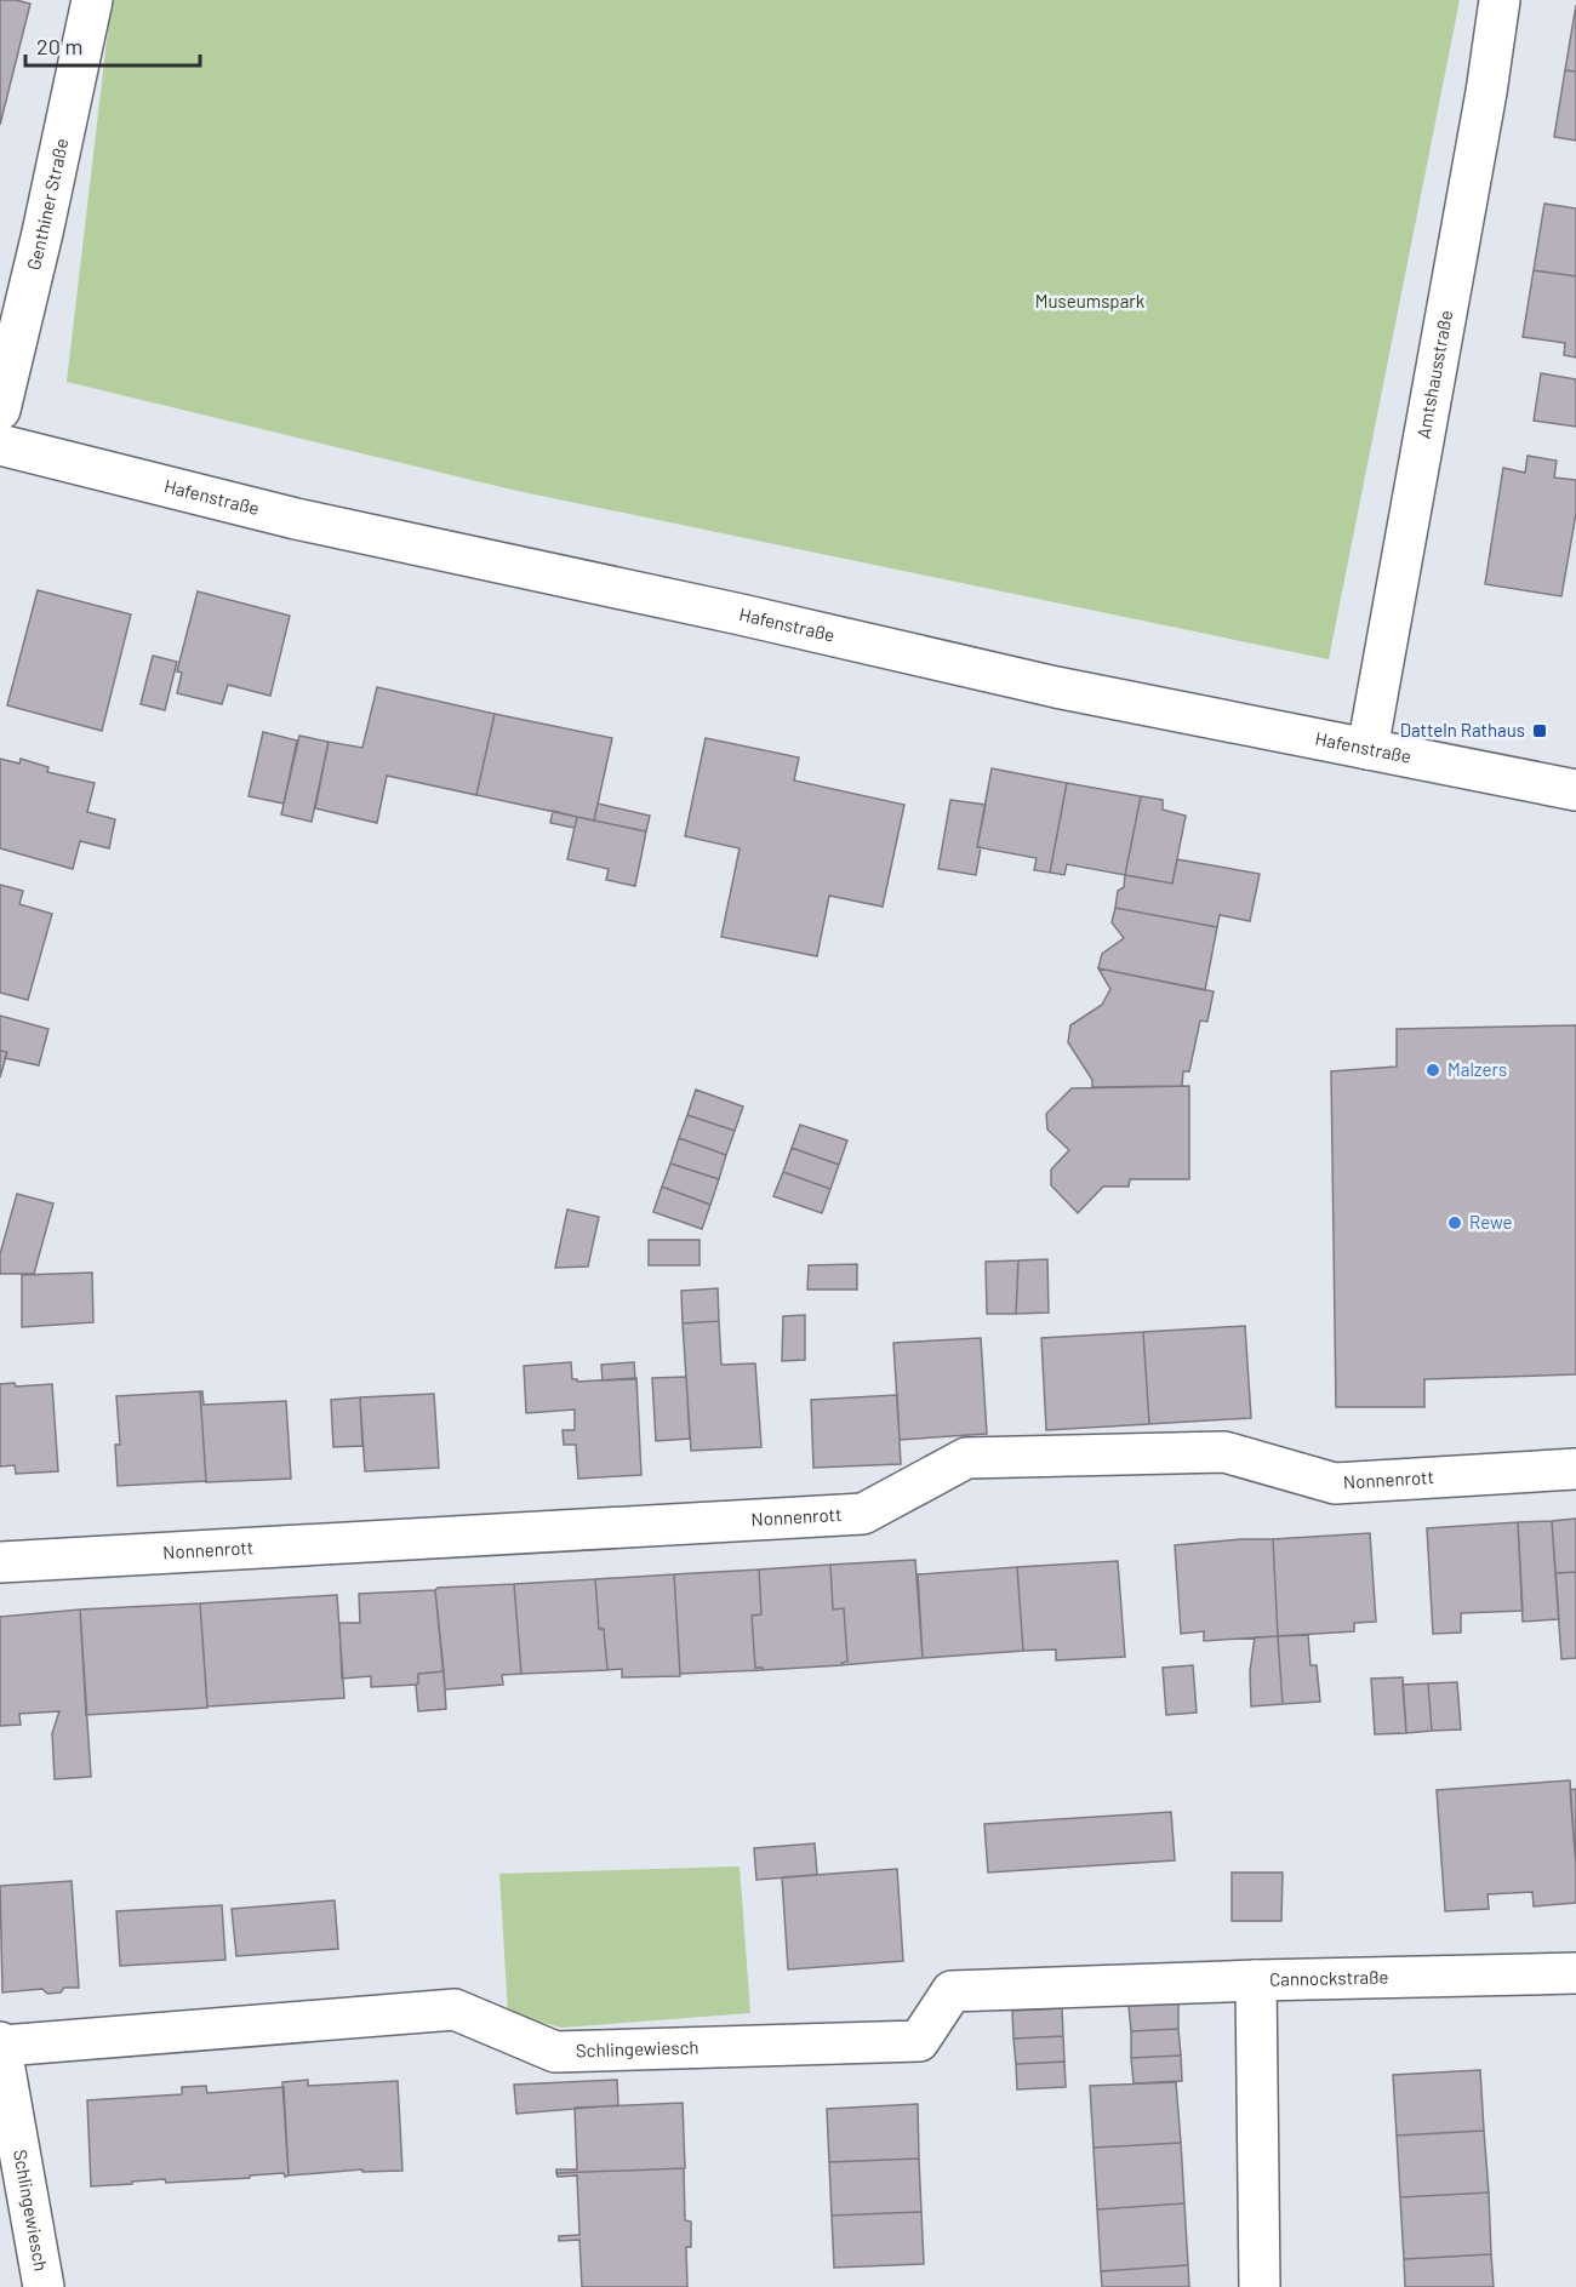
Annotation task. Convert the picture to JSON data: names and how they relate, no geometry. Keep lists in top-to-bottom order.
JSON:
{
  "streets": {
    "street": [
      "Genthiner Straße",
      "Amtshausstraße",
      "Hafenstraße",
      "Nonnenrott",
      "Cannockstraße",
      "Schlingewiesch"
    ]
  },
  "crossings": [
    ["Amtshausstraße", "Hafenstraße"],
    ["Cannockstraße", "Schlingewiesch"]
  ],
  "parks": ["Museumspark"],
  "places": {
    "transit": ["Datteln Rathaus"],
    "other": ["Malzers", "Rewe"]
  },
  "scale_bar": "20 m"
}
